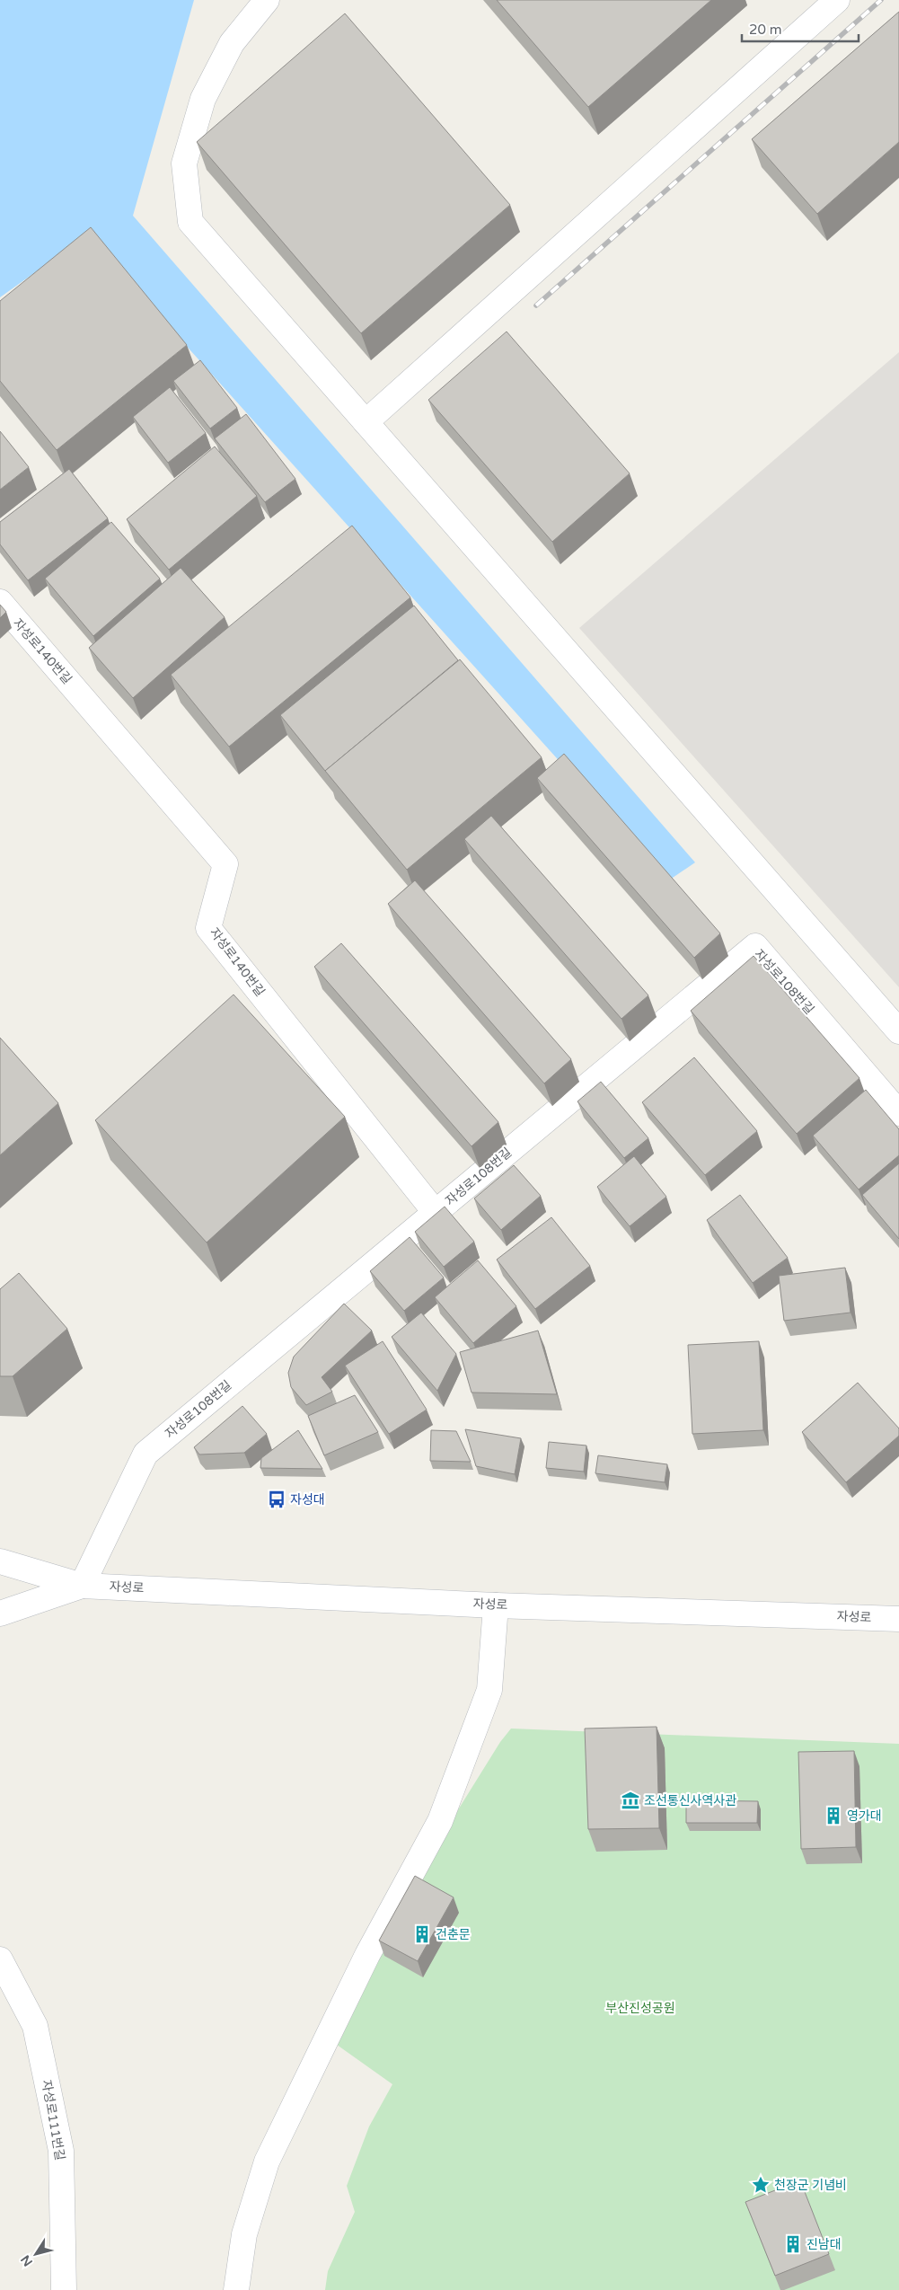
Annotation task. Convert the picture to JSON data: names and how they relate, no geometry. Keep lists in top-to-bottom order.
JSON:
{
  "streets": {
    "street": [
      "자성로140번길",
      "자성로108번길",
      "자성로",
      "자성로111번길"
    ]
  },
  "crossings": [
    ["자성로140번길", "자성로108번길"],
    ["자성로108번길", "자성로"]
  ],
  "parks": ["부산진성공원"],
  "places": {
    "bus stop": ["자성대"],
    "museum": ["조선통신사역사관"],
    "building": ["영가대", "건춘문", "진남대"],
    "place": ["천장군 기념비"]
  },
  "scale_bar": "20 m",
  "north": "bottom left"
}
